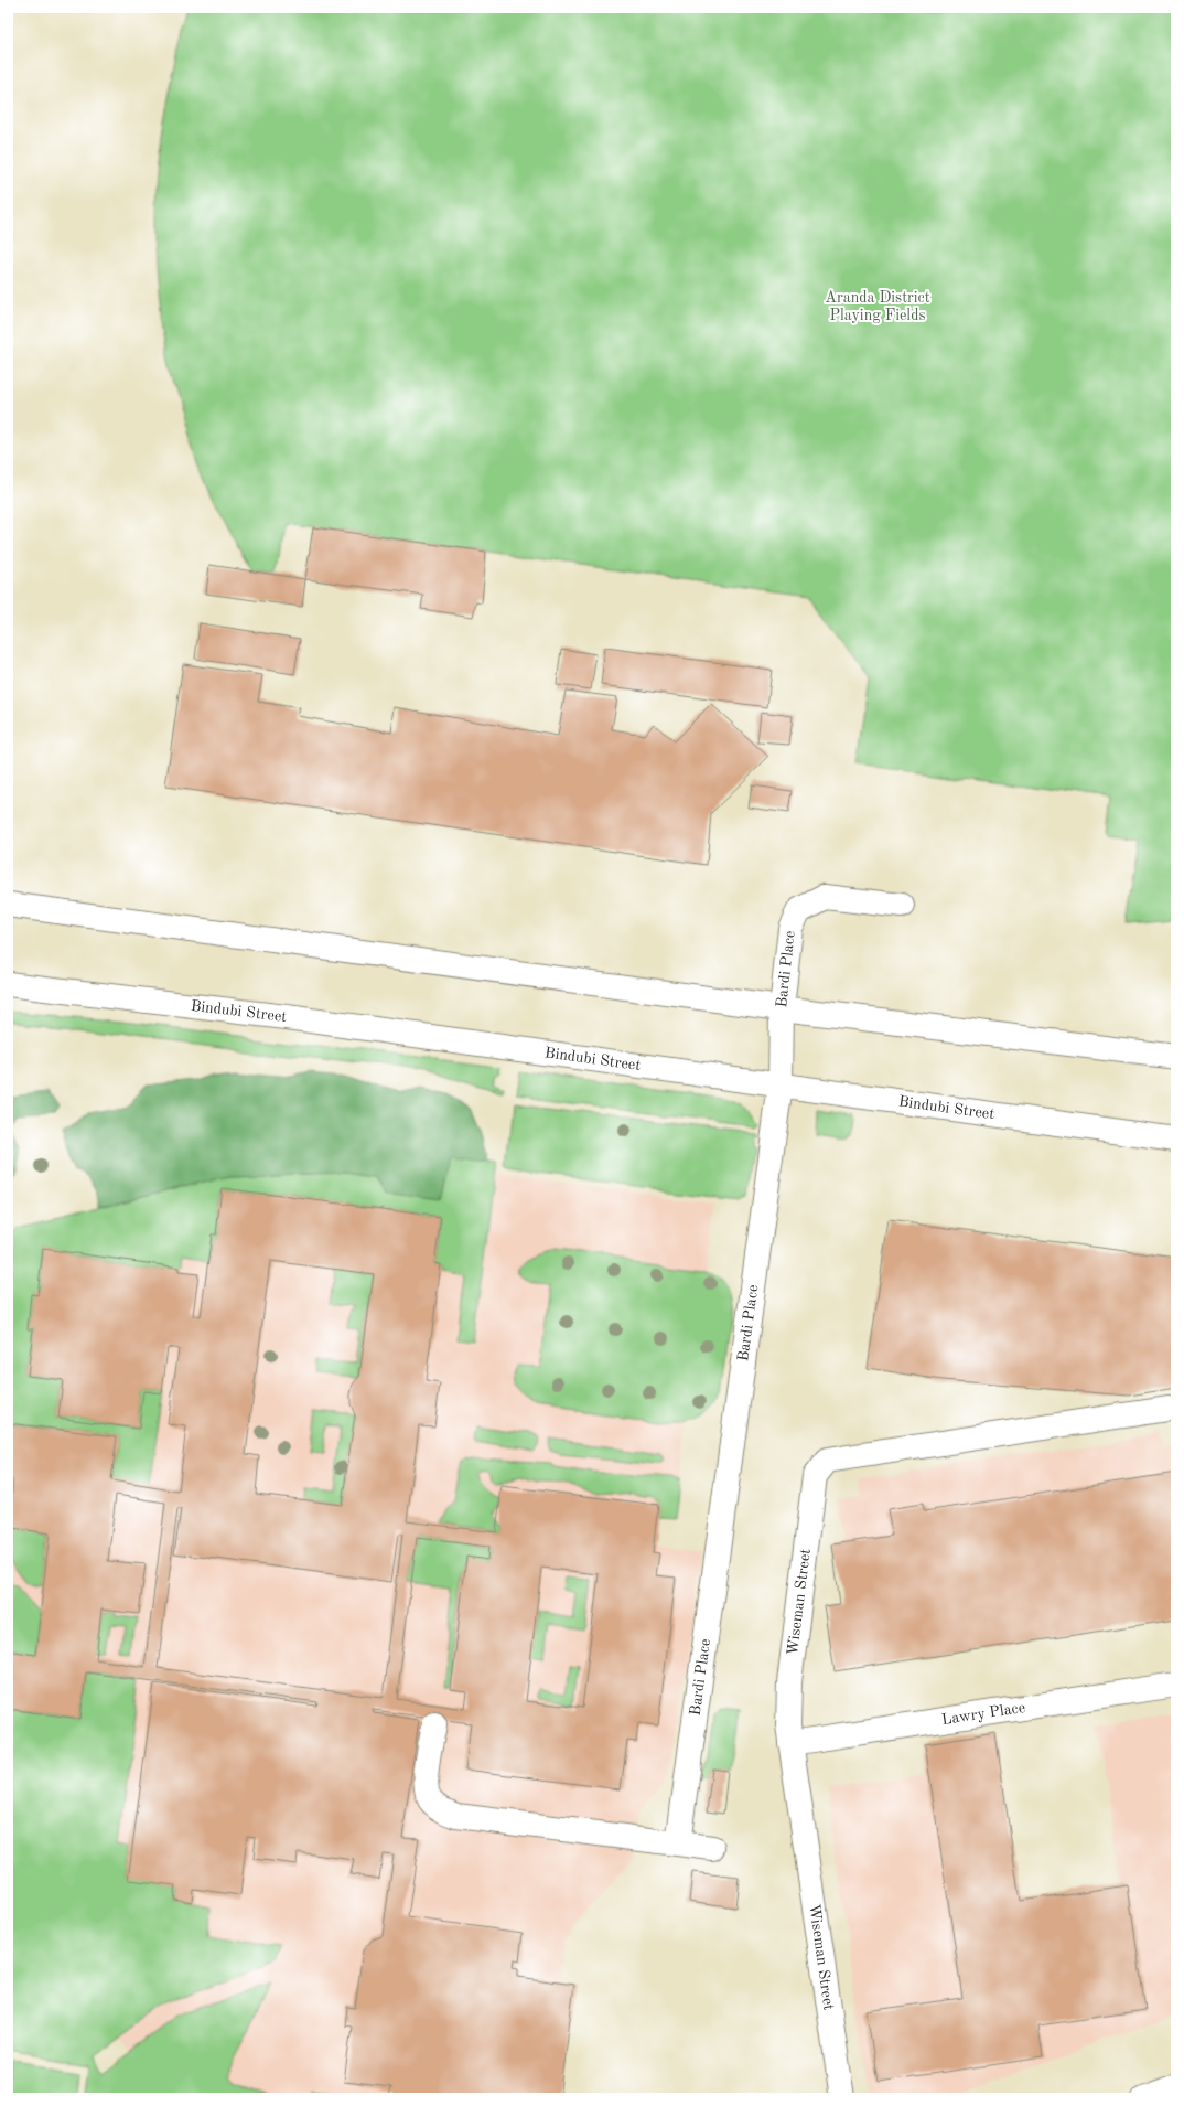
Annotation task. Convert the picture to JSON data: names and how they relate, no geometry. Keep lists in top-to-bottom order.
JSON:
{
  "streets": {
    "street": [
      "Bardi Place",
      "Bindubi Street",
      "Wiseman Street",
      "Lawry Place"
    ]
  },
  "crossings": [
    ["Bardi Place", "Bindubi Street"],
    ["Wiseman Street", "Lawry Place"]
  ],
  "parks": ["Aranda District Playing Fields"]
}
